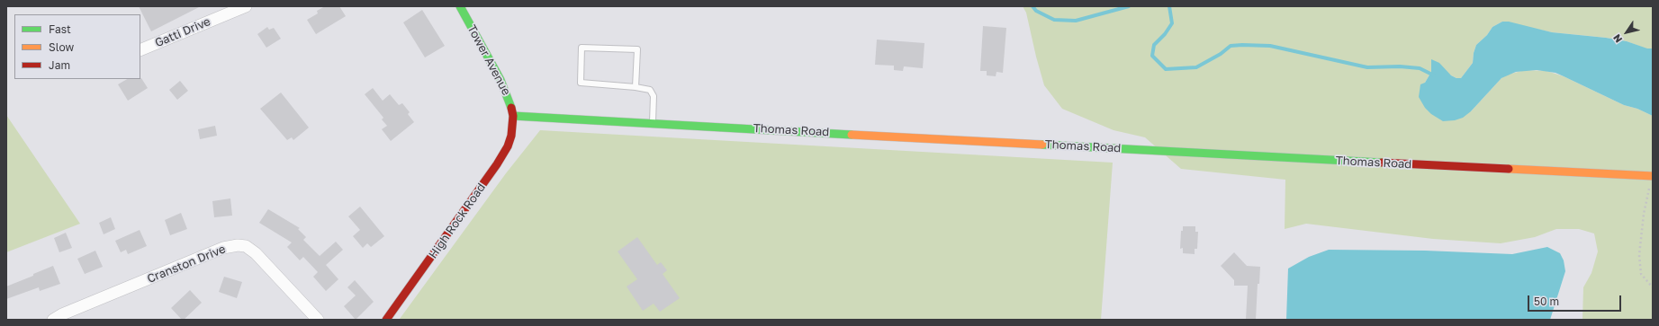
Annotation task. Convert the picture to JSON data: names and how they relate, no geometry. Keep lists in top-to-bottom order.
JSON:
{
  "streets": {
    "main road": ["Tower Avenue", "Thomas Road", "High Rock Road"],
    "street": ["Gatti Drive", "Cranston Drive"]
  },
  "crossings": [
    ["Tower Avenue", "Thomas Road"],
    ["Tower Avenue", "High Rock Road"],
    ["Thomas Road", "High Rock Road"]
  ],
  "legend": ["Fast", "Slow", "Jam"],
  "scale_bar": "50 m",
  "north": "bottom left"
}
